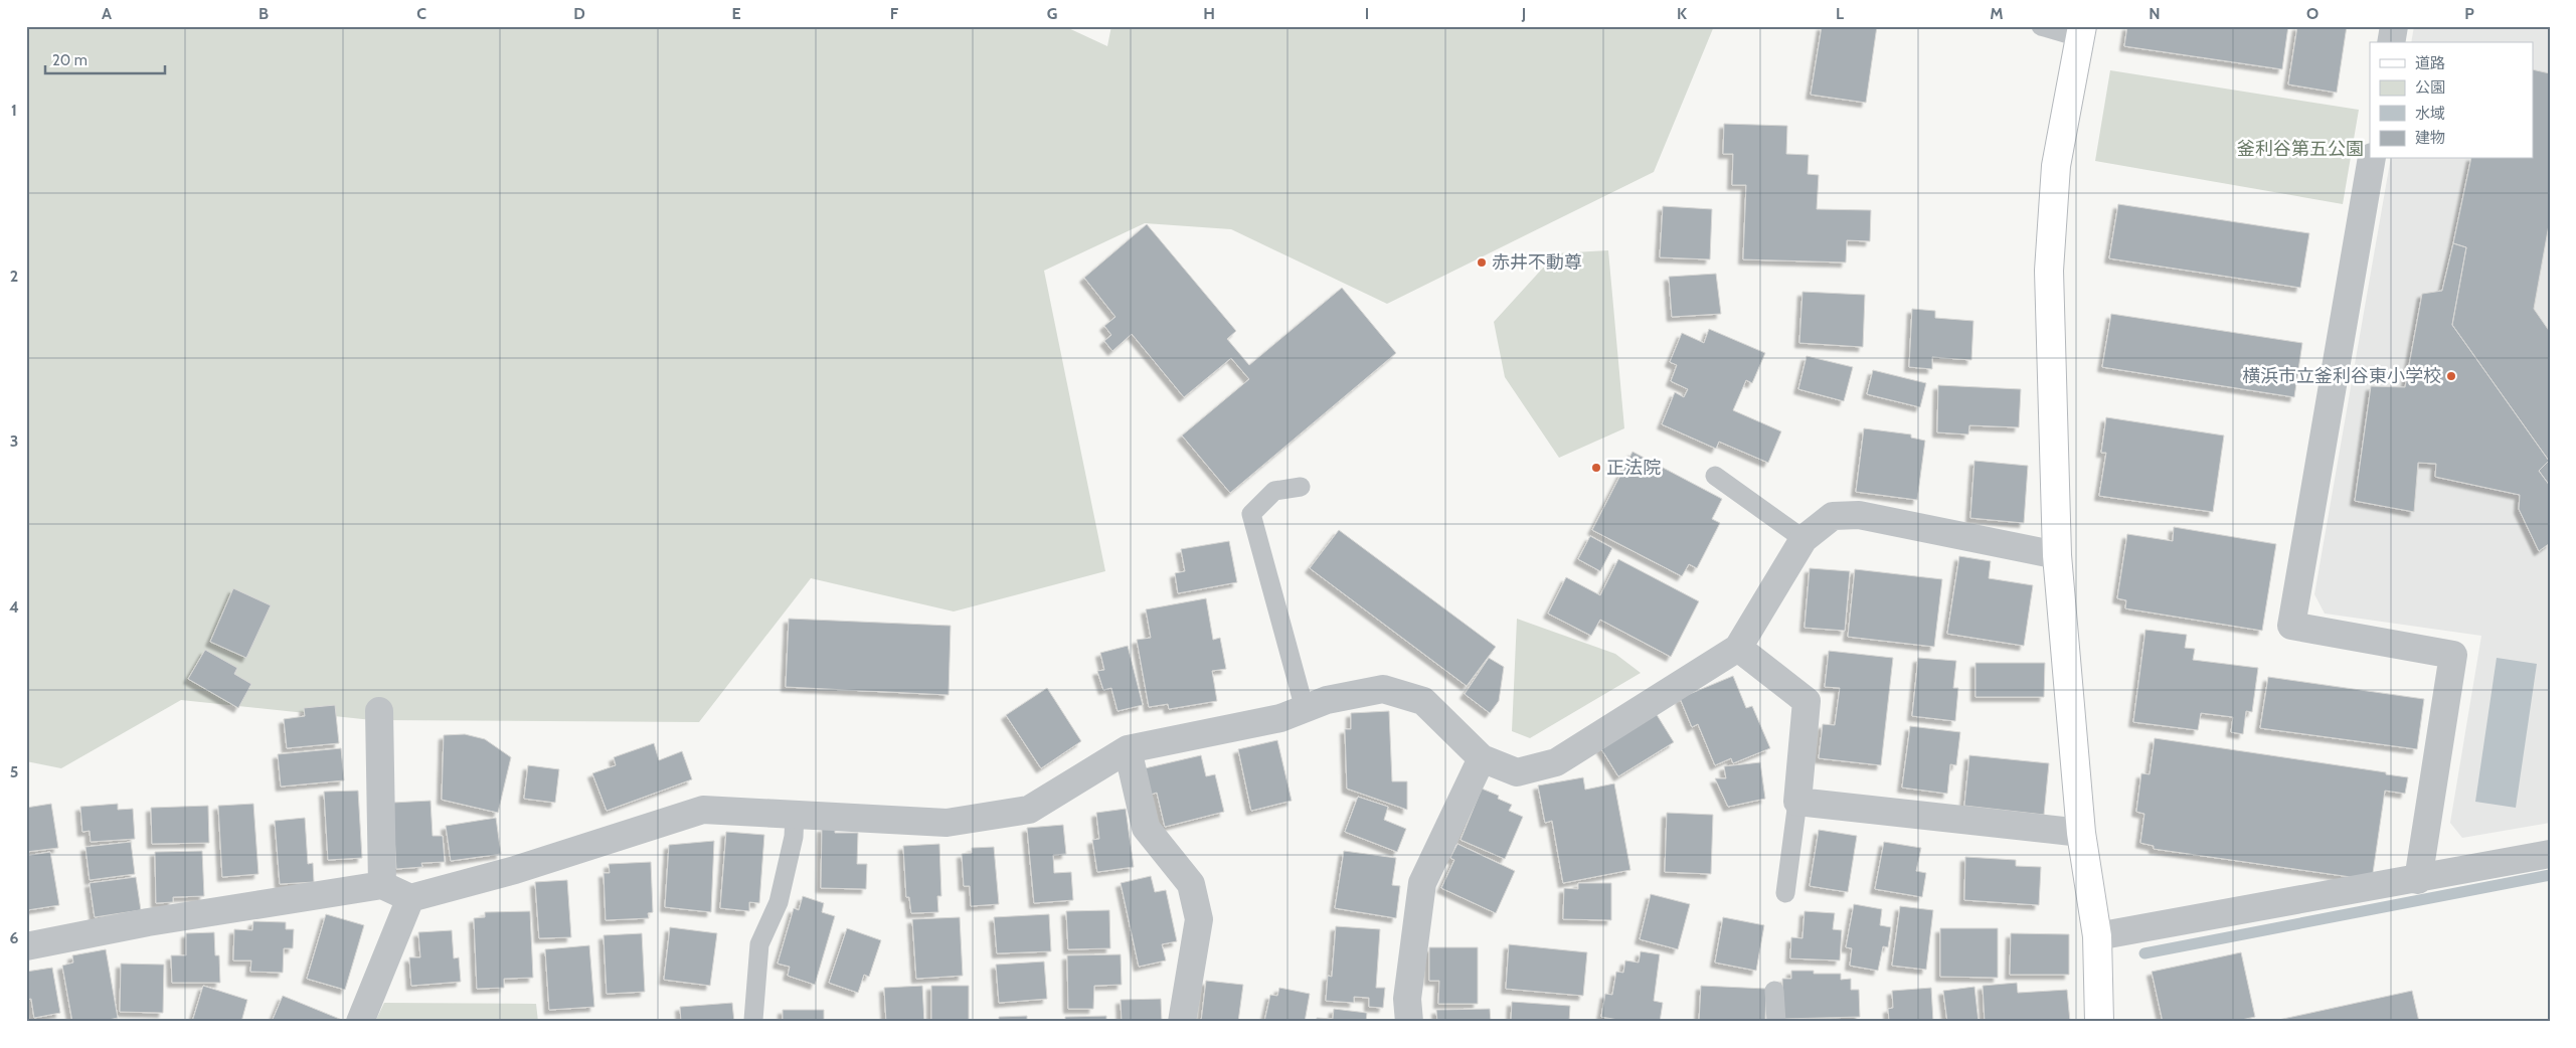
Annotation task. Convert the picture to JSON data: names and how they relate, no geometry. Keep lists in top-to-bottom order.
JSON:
{
  "parks": ["釜利谷第五公園"],
  "places": ["赤井不動尊", "横浜市立釜利谷東小学校", "正法院"],
  "legend": [
    "道路",
    "公園",
    "水域",
    "建物"
  ],
  "scale_bar": "20 m",
  "grid": {
    "columns": [
      "A",
      "B",
      "C",
      "D",
      "E",
      "F",
      "G",
      "H",
      "I",
      "J",
      "K",
      "L",
      "M",
      "N",
      "O",
      "P"
    ],
    "rows": [
      "1",
      "2",
      "3",
      "4",
      "5",
      "6"
    ]
  }
}
